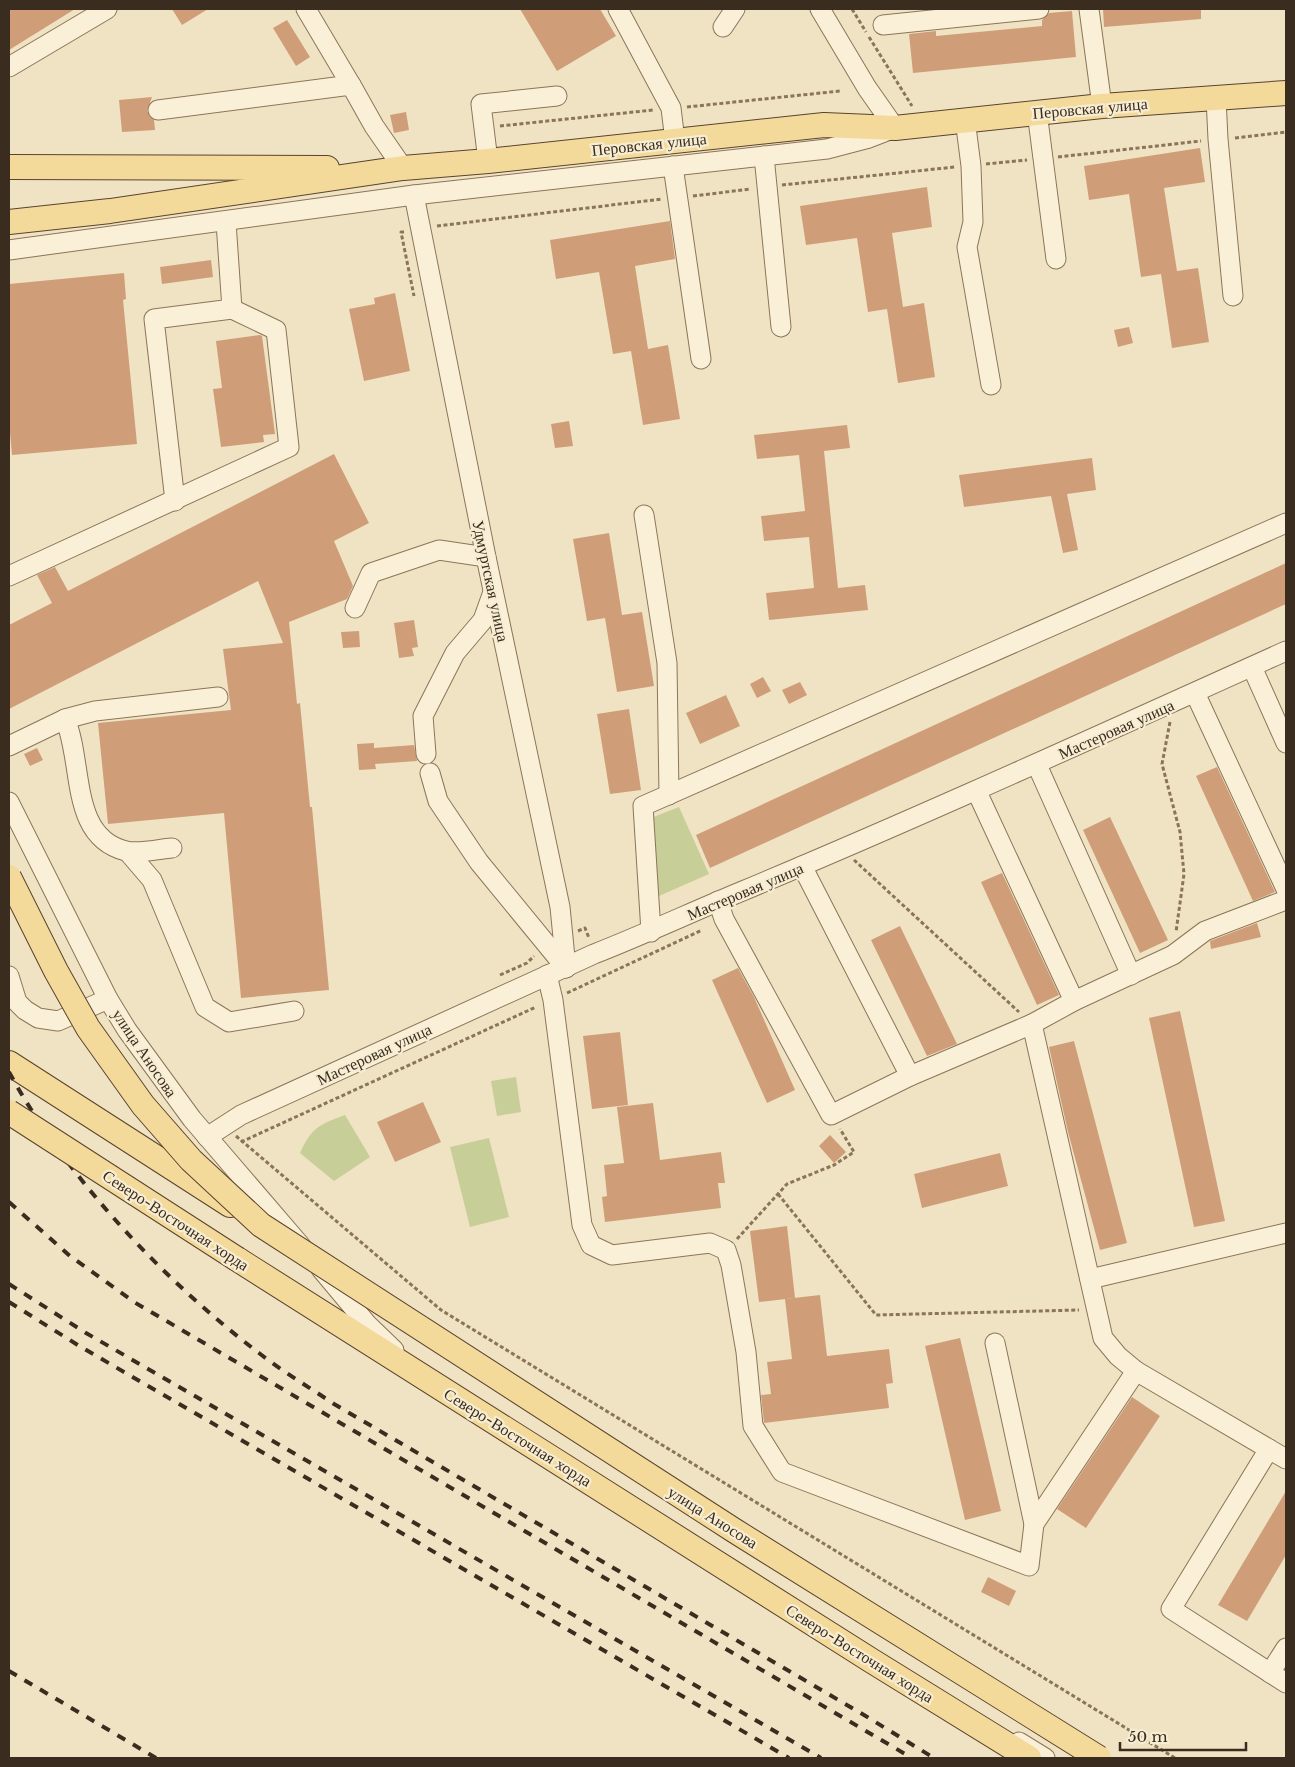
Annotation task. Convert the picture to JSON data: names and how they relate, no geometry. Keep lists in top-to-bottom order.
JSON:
{
  "streets": {
    "main road": ["Перовская улица", "Северо-Восточная хорда"],
    "street": ["Удмуртская улица", "Мастеровая улица", "улица Аносова"]
  },
  "crossings": [
    ["Перовская улица", "Удмуртская улица"],
    ["Удмуртская улица", "Мастеровая улица"],
    ["Мастеровая улица", "улица Аносова"]
  ],
  "scale_bar": "50 m"
}
